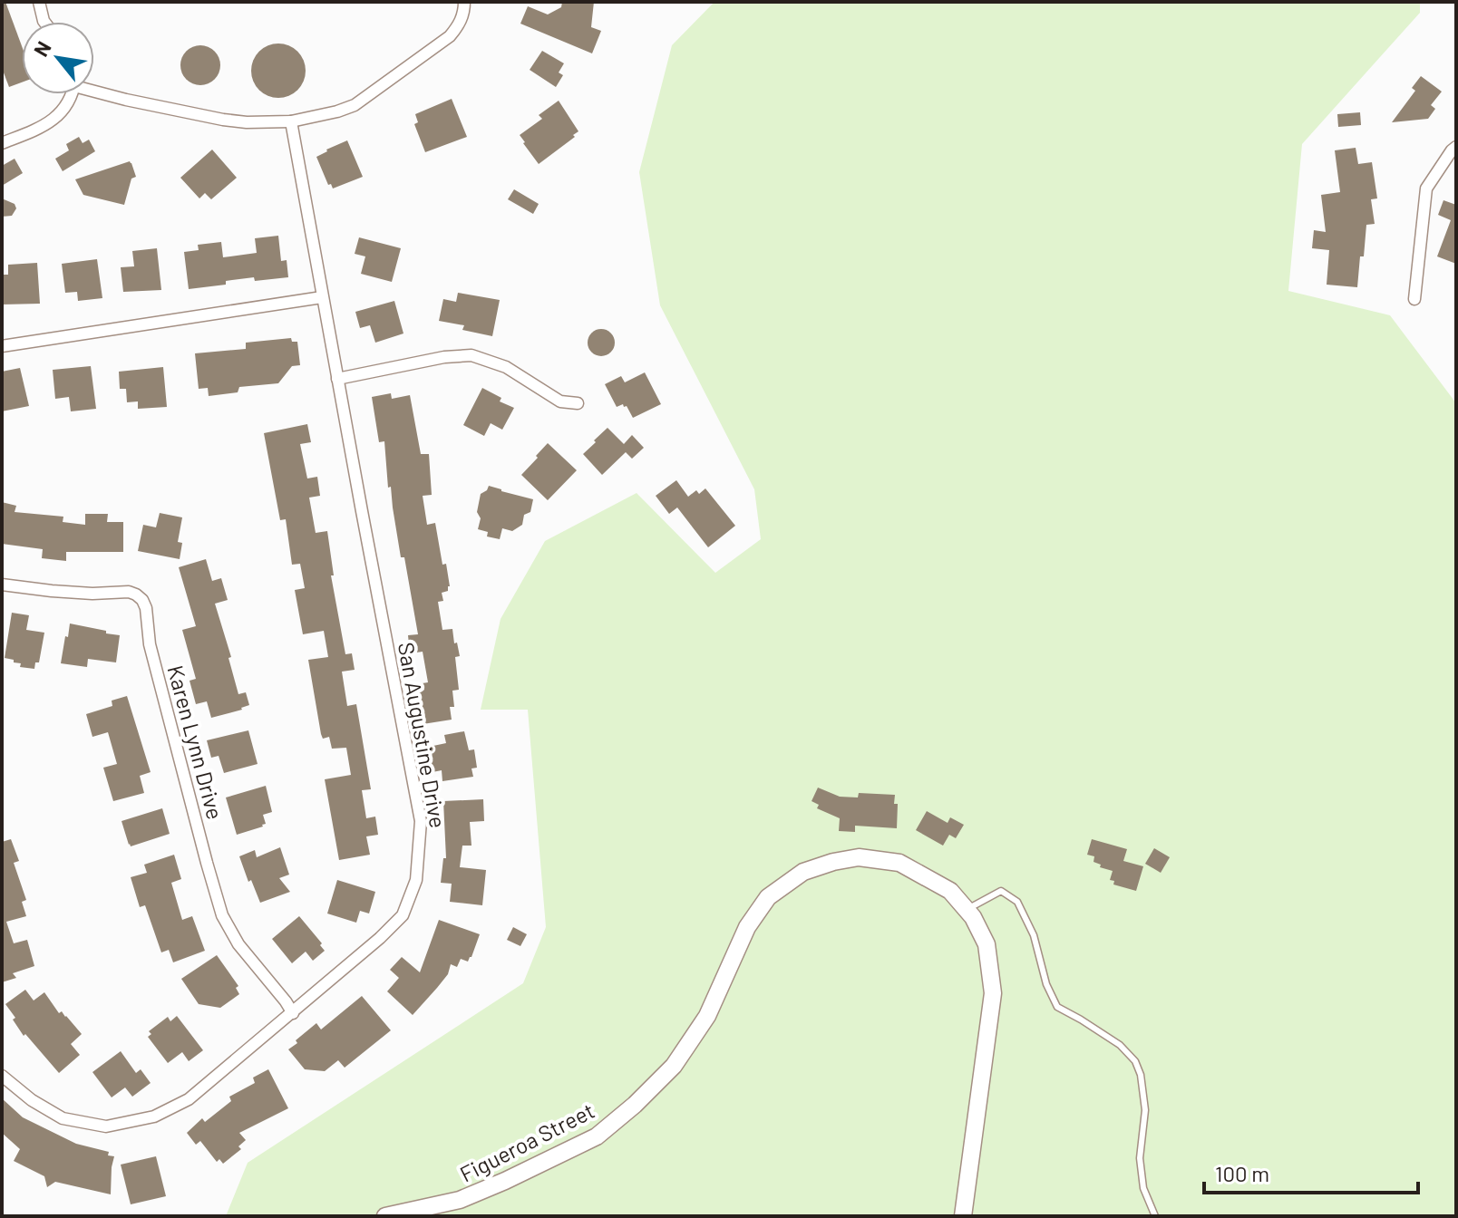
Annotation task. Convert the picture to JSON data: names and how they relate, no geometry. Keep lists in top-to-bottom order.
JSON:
{
  "streets": {
    "street": ["San Augustine Drive", "Karen Lynn Drive", "Figueroa Street"]
  },
  "crossings": [
    ["San Augustine Drive", "Karen Lynn Drive"]
  ],
  "scale_bar": "100 m",
  "north": "top left"
}
